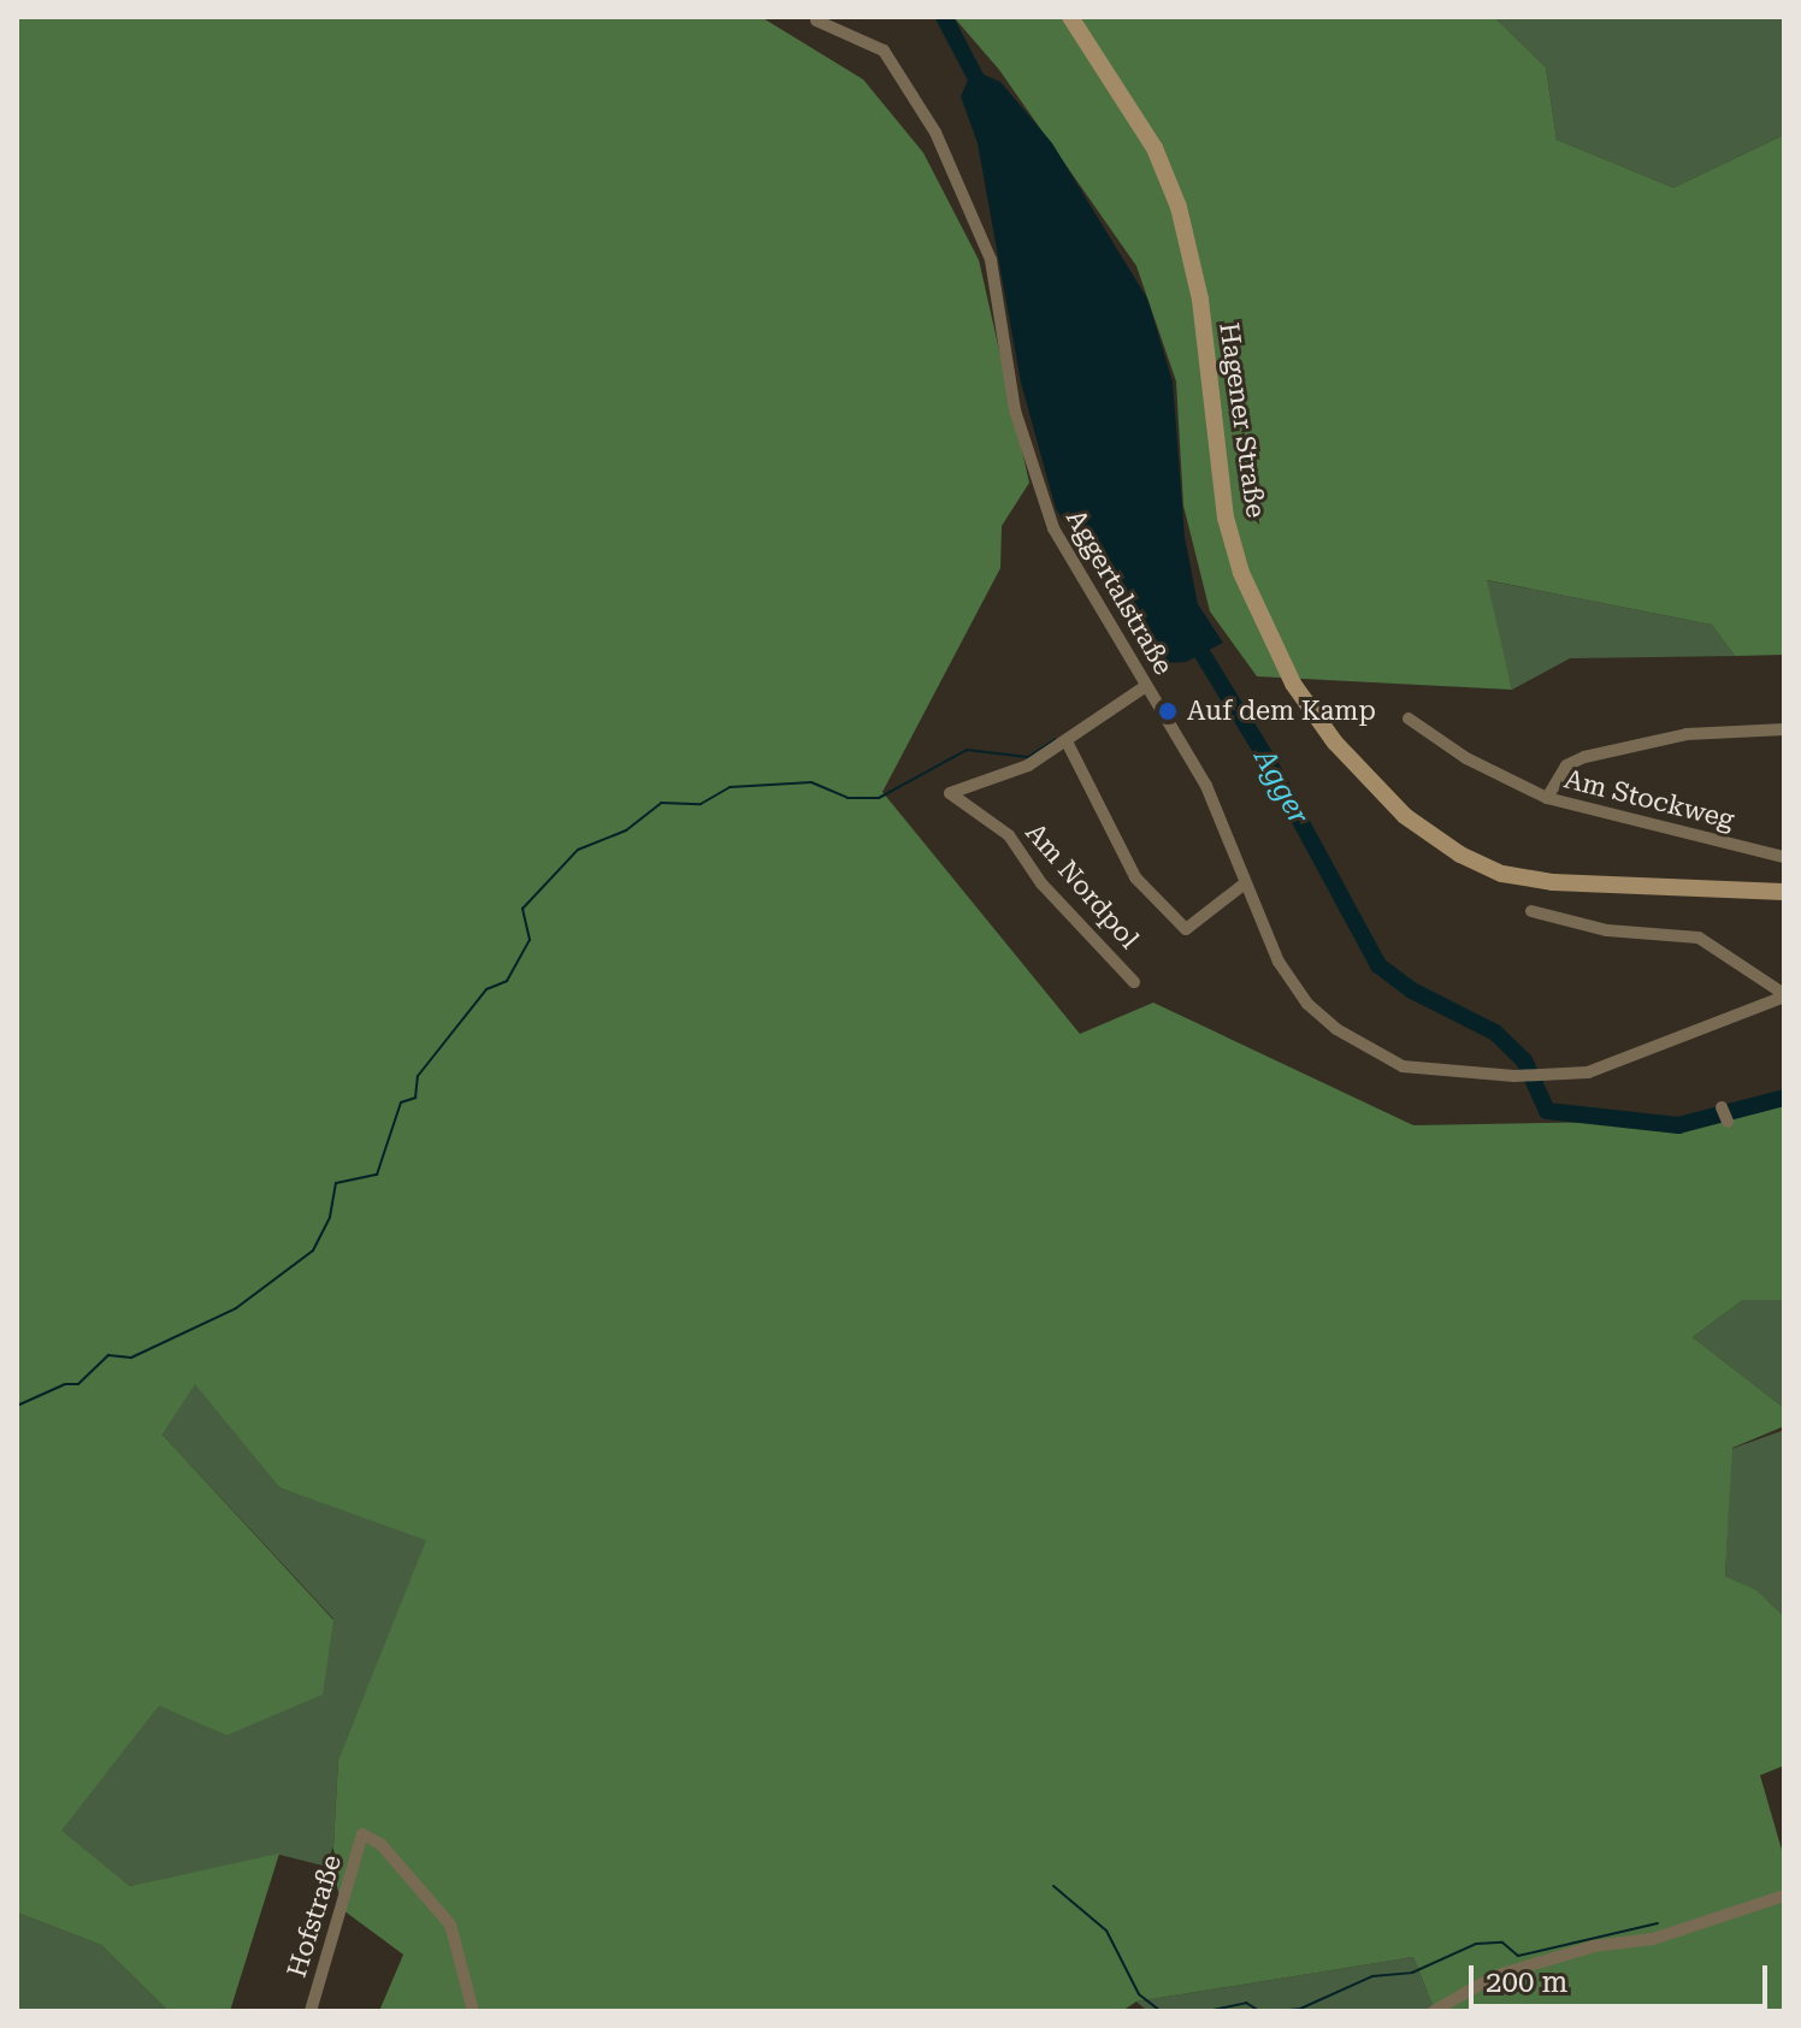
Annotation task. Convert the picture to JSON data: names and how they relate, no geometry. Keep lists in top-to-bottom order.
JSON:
{
  "streets": {
    "main road": ["Hagener Straße"],
    "street": [
      "Aggertalstraße",
      "Am Stockweg",
      "Am Nordpol",
      "Hofstraße"
    ]
  },
  "water": ["Agger"],
  "places": ["Auf dem Kamp"],
  "scale_bar": "200 m"
}
